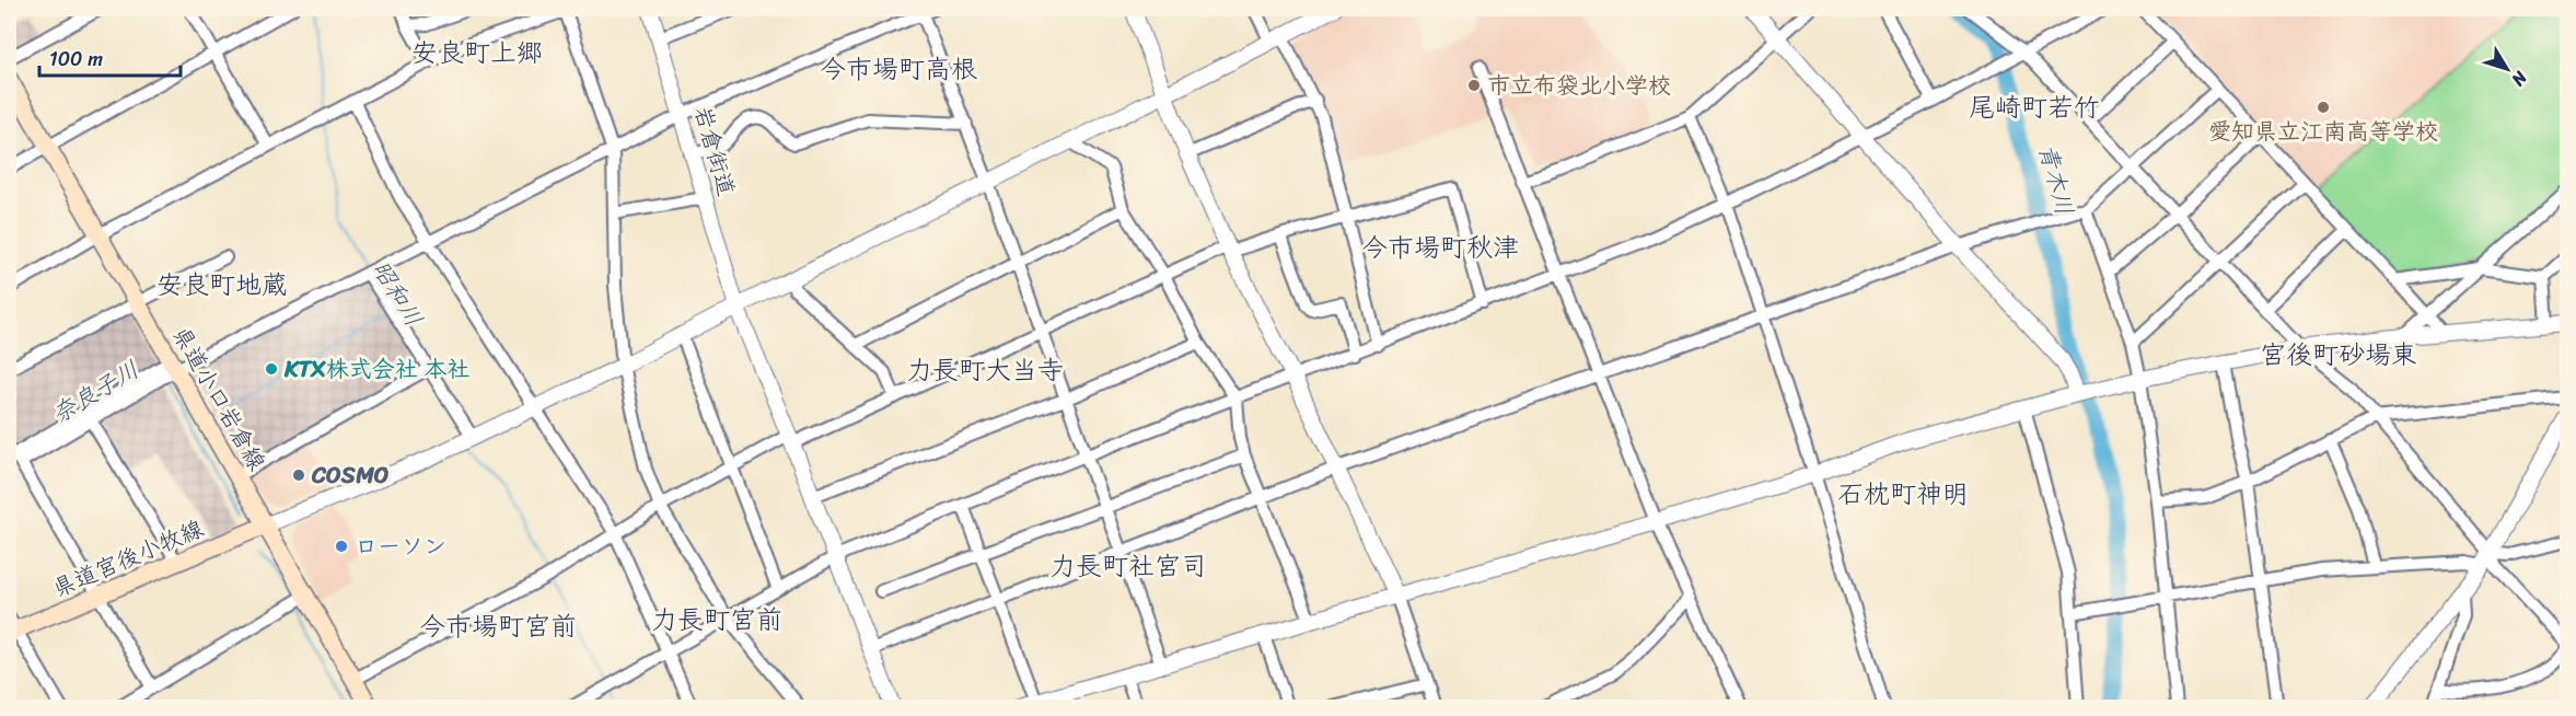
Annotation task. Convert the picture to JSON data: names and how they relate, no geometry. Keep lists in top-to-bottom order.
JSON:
{
  "streets": {
    "main road": ["県道小口岩倉線", "県道宮後小牧線"],
    "street": ["岩倉街道"]
  },
  "crossings": [
    ["県道小口岩倉線", "県道宮後小牧線"]
  ],
  "districts": [
    "安良町上郷",
    "今市場町高根",
    "尾崎町若竹",
    "今市場町秋津",
    "安良町地蔵",
    "宮後町砂場東",
    "力長町大当寺",
    "石枕町神明",
    "力長町社宮司",
    "力長町宮前",
    "今市場町宮前"
  ],
  "water": ["青木川", "昭和川", "奈良子川"],
  "places": [
    "市立布袋北小学校",
    "愛知県立江南高等学校",
    "KTX株式会社 本社",
    "COSMO",
    "ローソン"
  ],
  "scale_bar": "100 m",
  "north": "bottom right"
}
